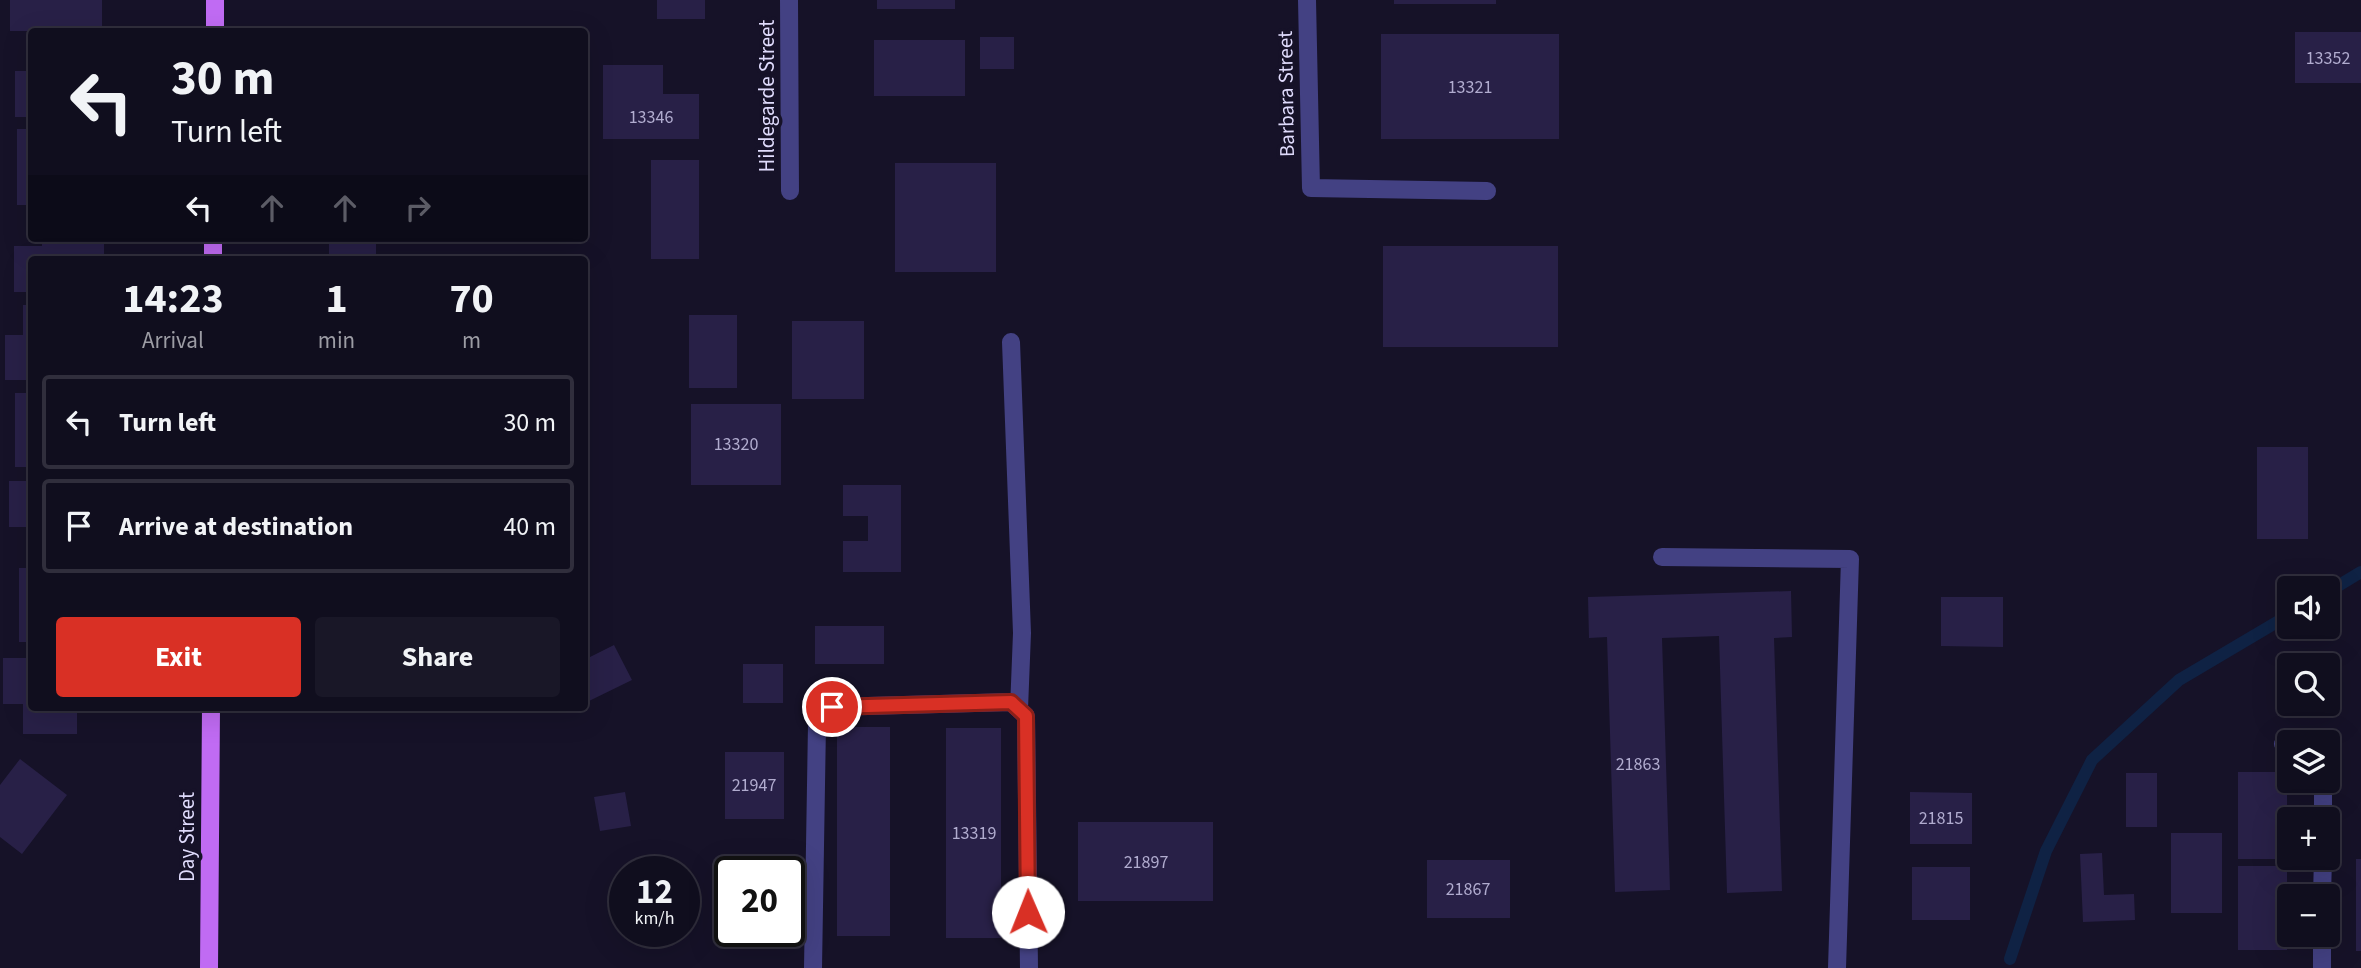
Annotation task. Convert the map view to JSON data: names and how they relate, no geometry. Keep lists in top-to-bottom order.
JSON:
{
  "streets": {
    "main road": ["Day Street"],
    "street": ["Barbara Street", "Hildegarde Street"]
  },
  "house_numbers": [
    "13352",
    "13321",
    "13346",
    "13320",
    "21863",
    "21947",
    "21815",
    "13319",
    "21897",
    "21867"
  ],
  "page": {
    "turn": ["30 m", "Turn left"],
    "eta": [
      "14:23",
      "Arrival",
      "1",
      "min",
      "70",
      "m"
    ],
    "list": [
      {
        "name": "Turn left",
        "value": "30 m"
      },
      {
        "name": "Arrive at destination",
        "value": "40 m"
      }
    ],
    "map_buttons": ["+", "−"],
    "buttons": ["Exit", "Share"],
    "speed": "12 km/h",
    "limit": "20"
  }
}
